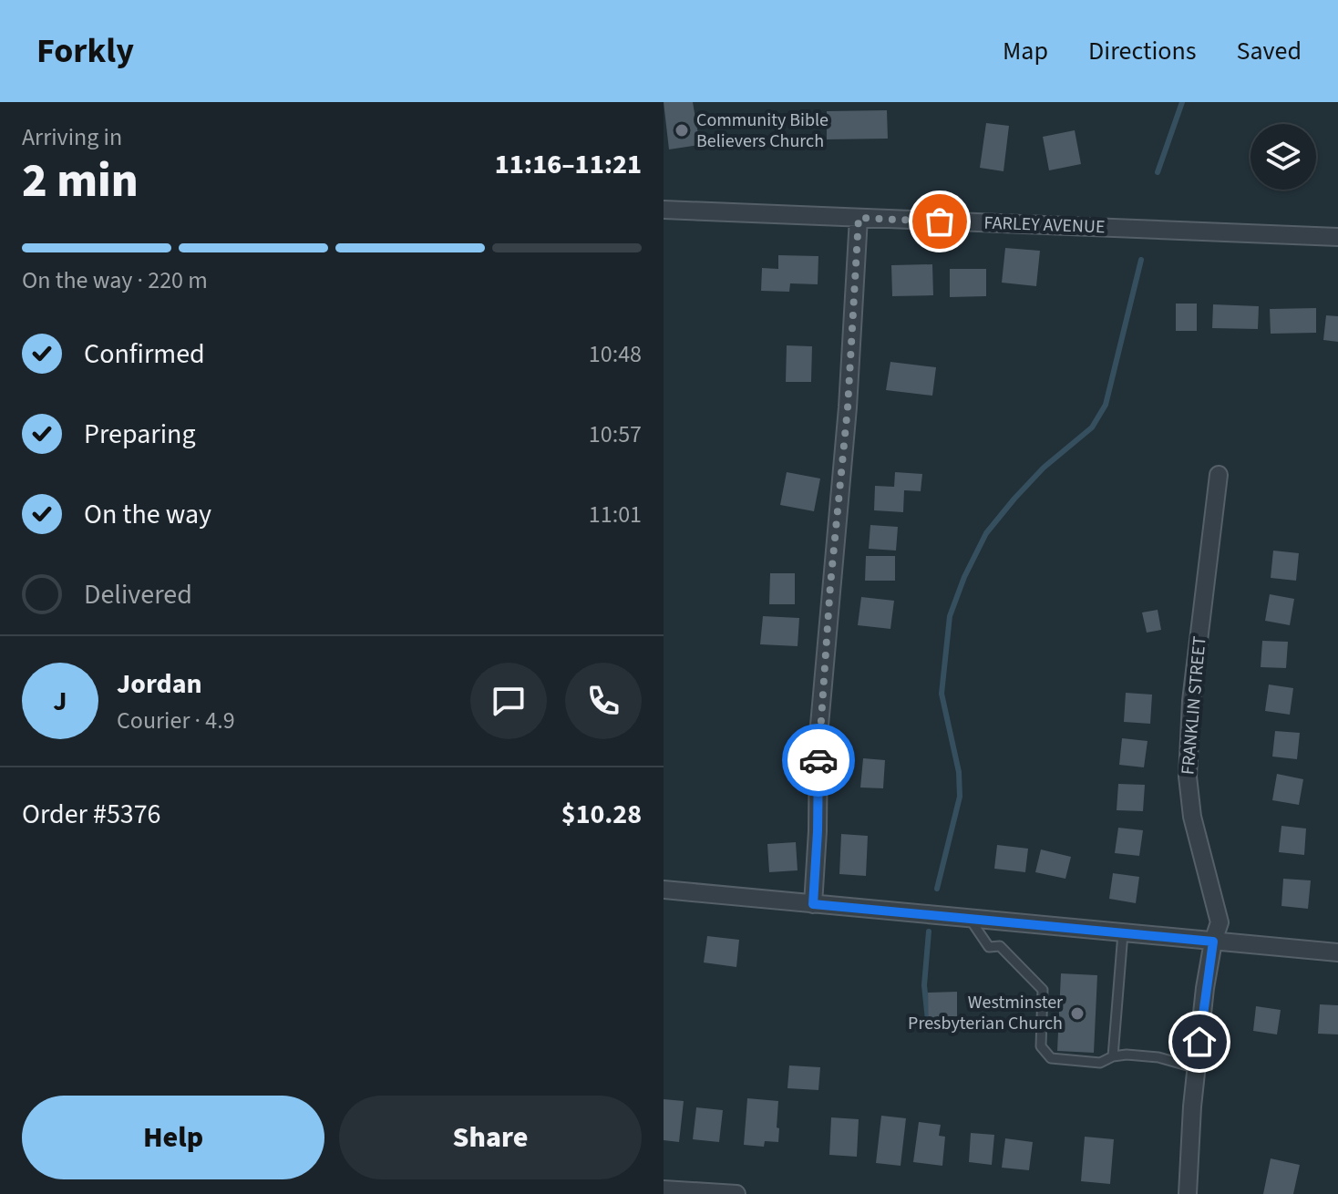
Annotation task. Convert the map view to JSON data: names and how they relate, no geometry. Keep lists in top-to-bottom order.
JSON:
{
  "streets": {
    "street": ["FARLEY AVENUE", "FRANKLIN STREET"]
  },
  "places": ["Community Bible Believers Church", "Westminster Presbyterian Church"],
  "page": {
    "header": "Forkly",
    "nav": ["Map", "Directions", "Saved"],
    "heading": ["2 min", "Arriving in", "11:16–11:21"],
    "panel": [
      "Jordan",
      "Courier · 4.9",
      "Order #5376",
      "$10.28"
    ],
    "bar": "On the way · 220 m",
    "list": [
      ["Confirmed", "10:48"],
      ["Preparing", "10:57"],
      ["On the way", "11:01"],
      "Delivered"
    ],
    "round": "J",
    "buttons": ["Help", "Share"]
  }
}
